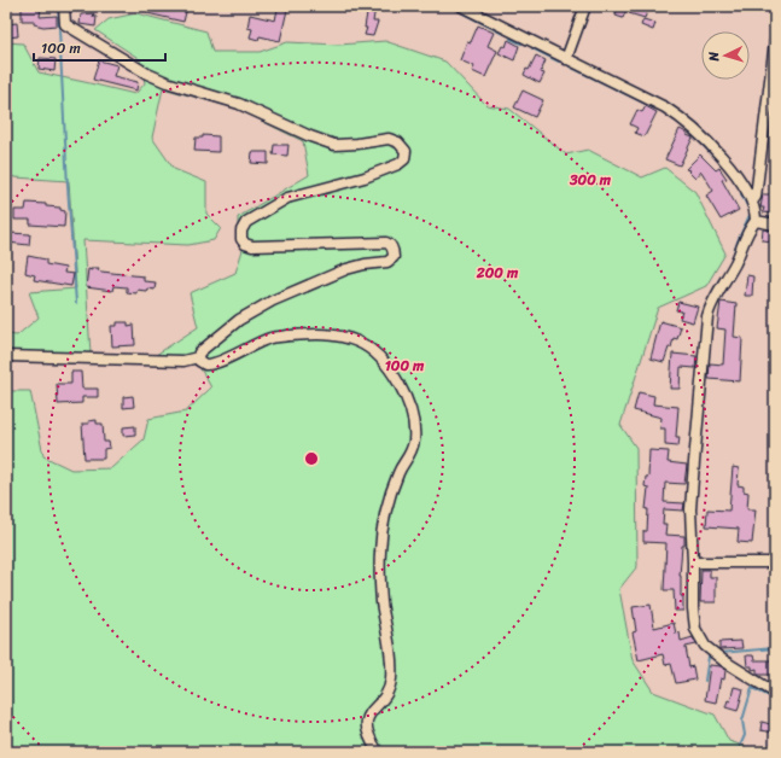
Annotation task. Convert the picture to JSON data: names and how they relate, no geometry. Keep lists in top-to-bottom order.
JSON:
{
  "scale_bar": "100 m",
  "north": "left",
  "rings": ["300 m", "200 m", "100 m"]
}
